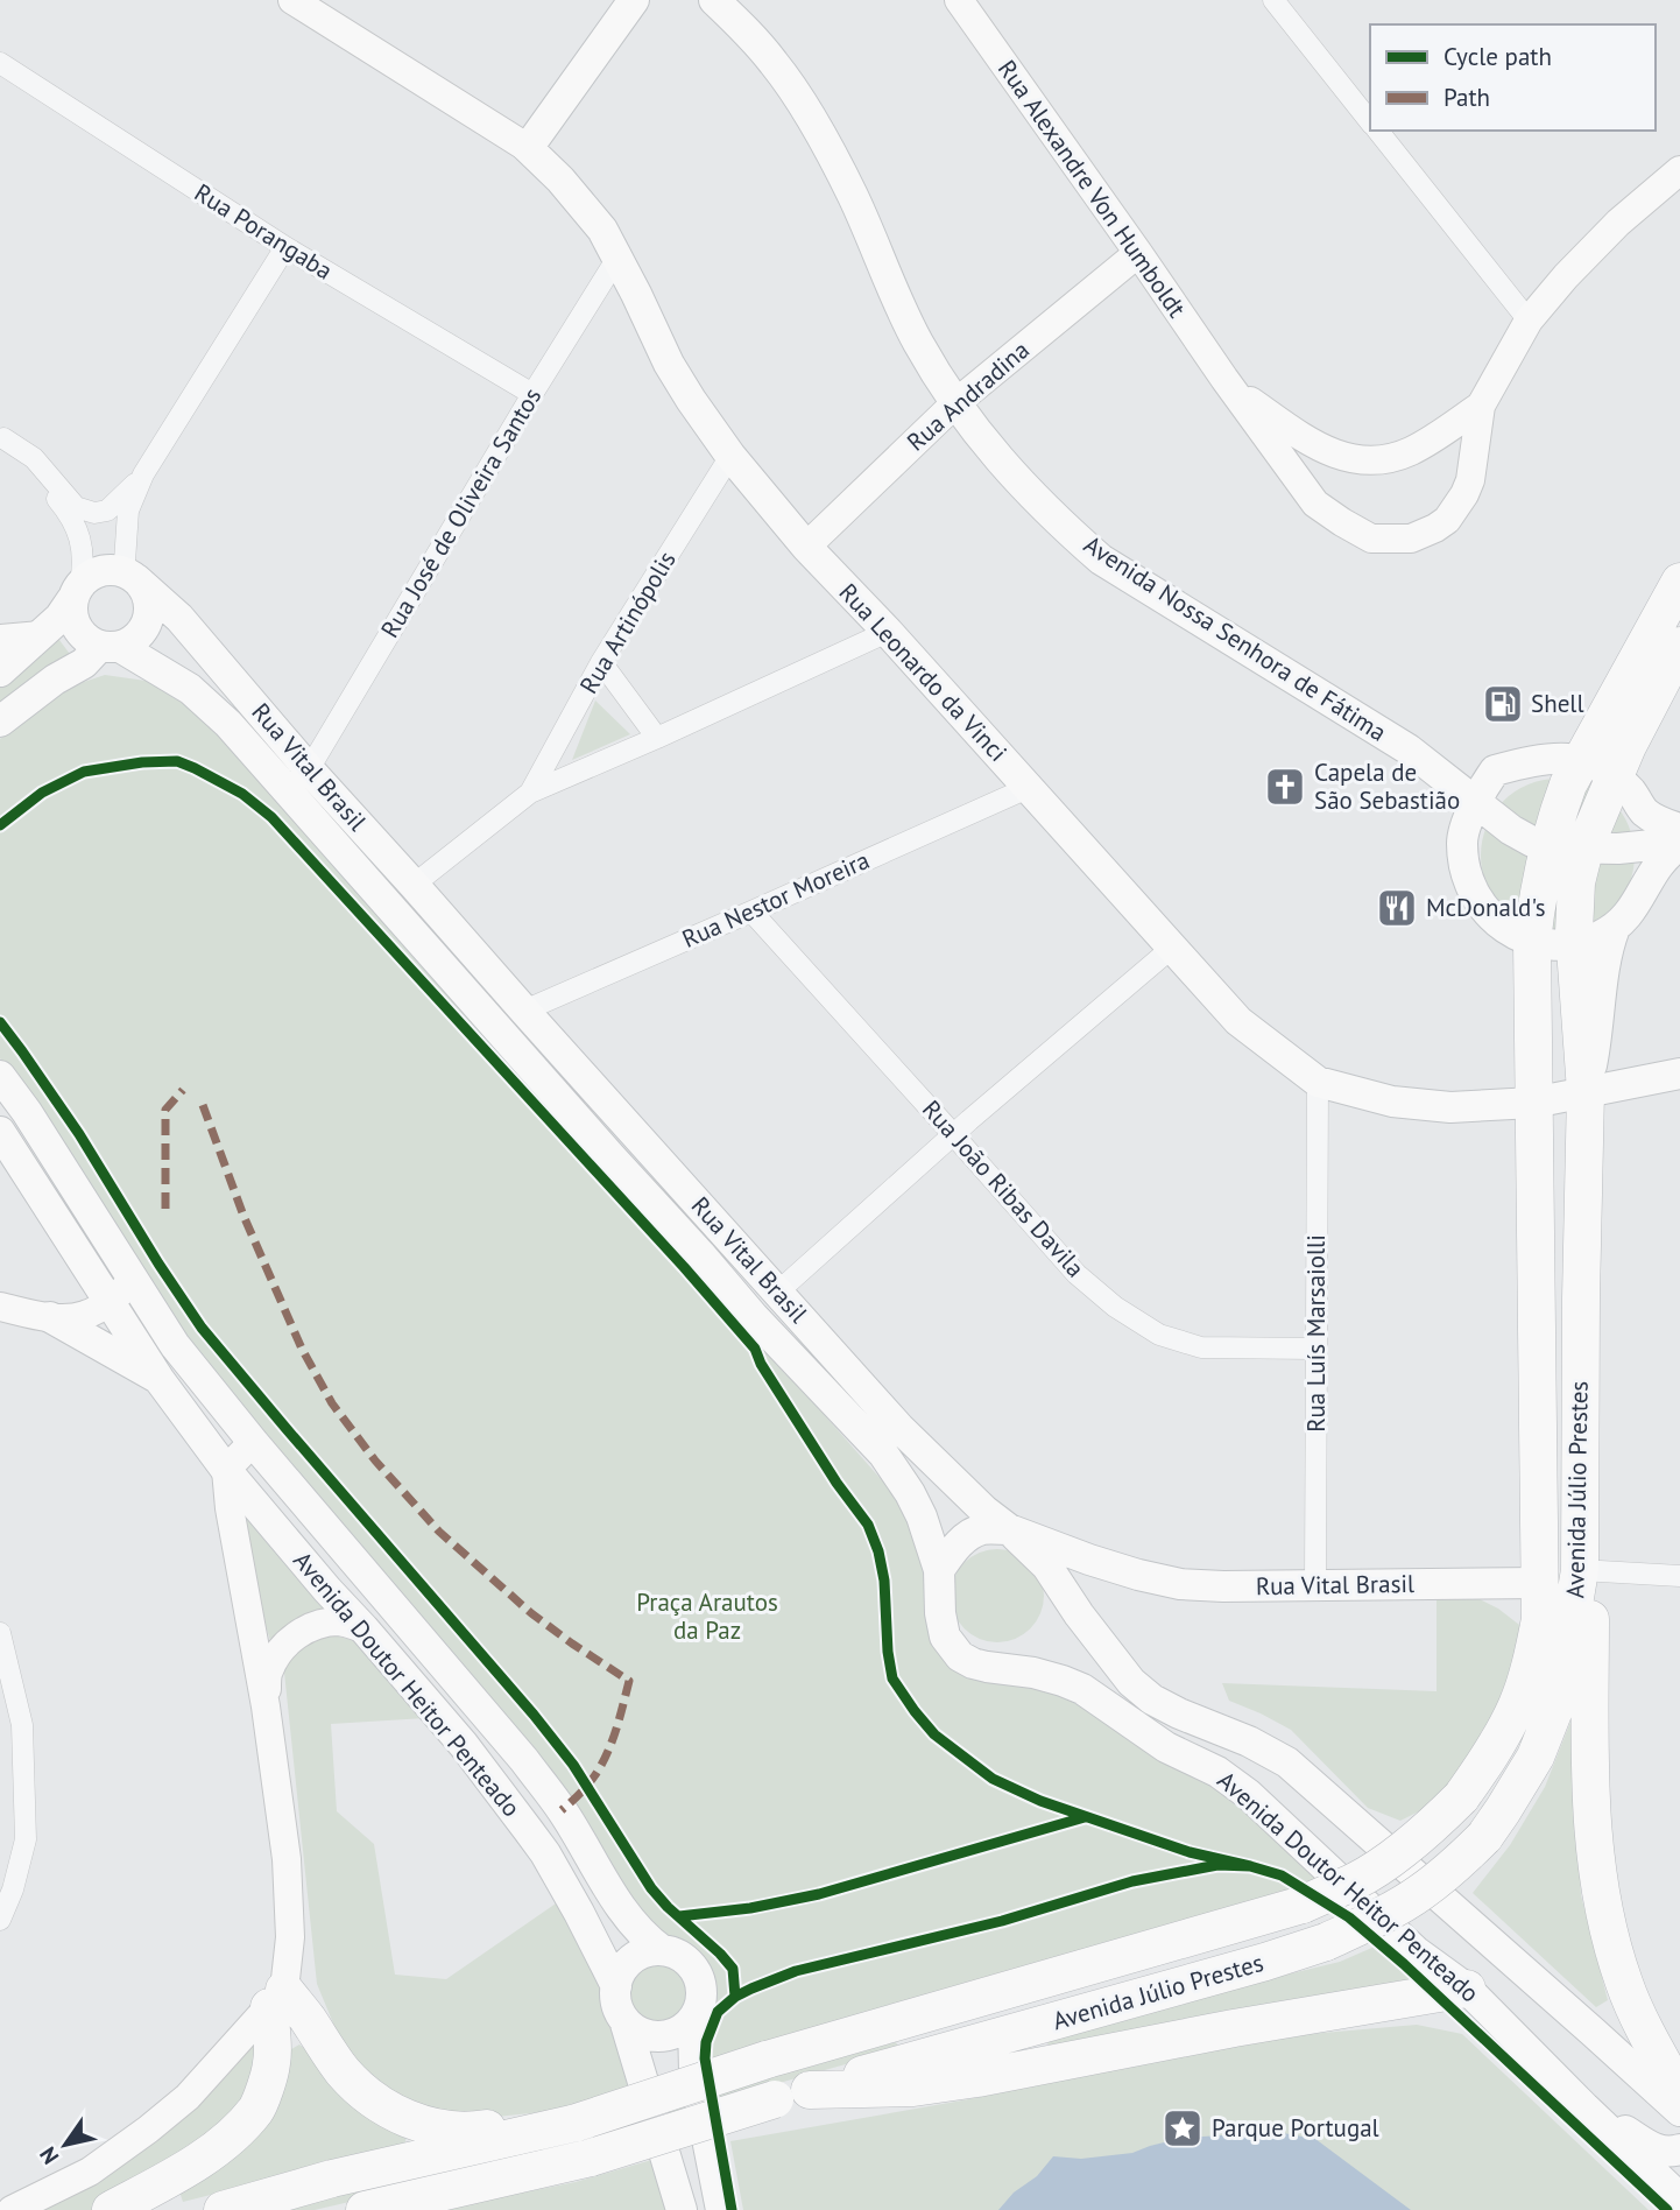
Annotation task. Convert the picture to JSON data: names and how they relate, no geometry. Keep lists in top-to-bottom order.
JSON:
{
  "streets": {
    "highway": ["Avenida Júlio Prestes"],
    "main road": [
      "Avenida Nossa Senhora de Fátima",
      "Rua Leonardo da Vinci",
      "Rua Vital Brasil",
      "Avenida Doutor Heitor Penteado"
    ],
    "street": [
      "Rua Alexandre Von Humboldt",
      "Rua Porangaba",
      "Rua Andradina",
      "Rua José de Oliveira Santos",
      "Rua Artinópolis",
      "Rua Nestor Moreira",
      "Rua João Ribas Davila",
      "Rua Luís Marsaiolli"
    ]
  },
  "crossings": [
    ["Rua Alexandre Von Humboldt", "Rua Andradina"],
    ["Rua Porangaba", "Rua José de Oliveira Santos"],
    ["Rua Andradina", "Avenida Nossa Senhora de Fátima"],
    ["Rua Andradina", "Rua Leonardo da Vinci"],
    ["Rua José de Oliveira Santos", "Rua Leonardo da Vinci"],
    ["Rua José de Oliveira Santos", "Rua Vital Brasil"],
    ["Rua Artinópolis", "Rua Leonardo da Vinci"],
    ["Avenida Nossa Senhora de Fátima", "Avenida Júlio Prestes"],
    ["Rua Leonardo da Vinci", "Rua Nestor Moreira"],
    ["Rua Leonardo da Vinci", "Rua Luís Marsaiolli"],
    ["Rua Leonardo da Vinci", "Avenida Júlio Prestes"],
    ["Rua Vital Brasil", "Rua Nestor Moreira"],
    ["Rua Vital Brasil", "Rua Luís Marsaiolli"],
    ["Rua Vital Brasil", "Avenida Júlio Prestes"],
    ["Rua Vital Brasil", "Avenida Doutor Heitor Penteado"],
    ["Rua Nestor Moreira", "Rua João Ribas Davila"],
    ["Rua João Ribas Davila", "Rua Luís Marsaiolli"]
  ],
  "parks": ["Praça Arautos da Paz"],
  "places": {
    "fuel station": ["Shell"],
    "church": ["Capela de São Sebastião"],
    "restaurant": ["McDonald's"],
    "place": ["Parque Portugal"]
  },
  "legend": ["Cycle path", "Path"],
  "north": "bottom left"
}
